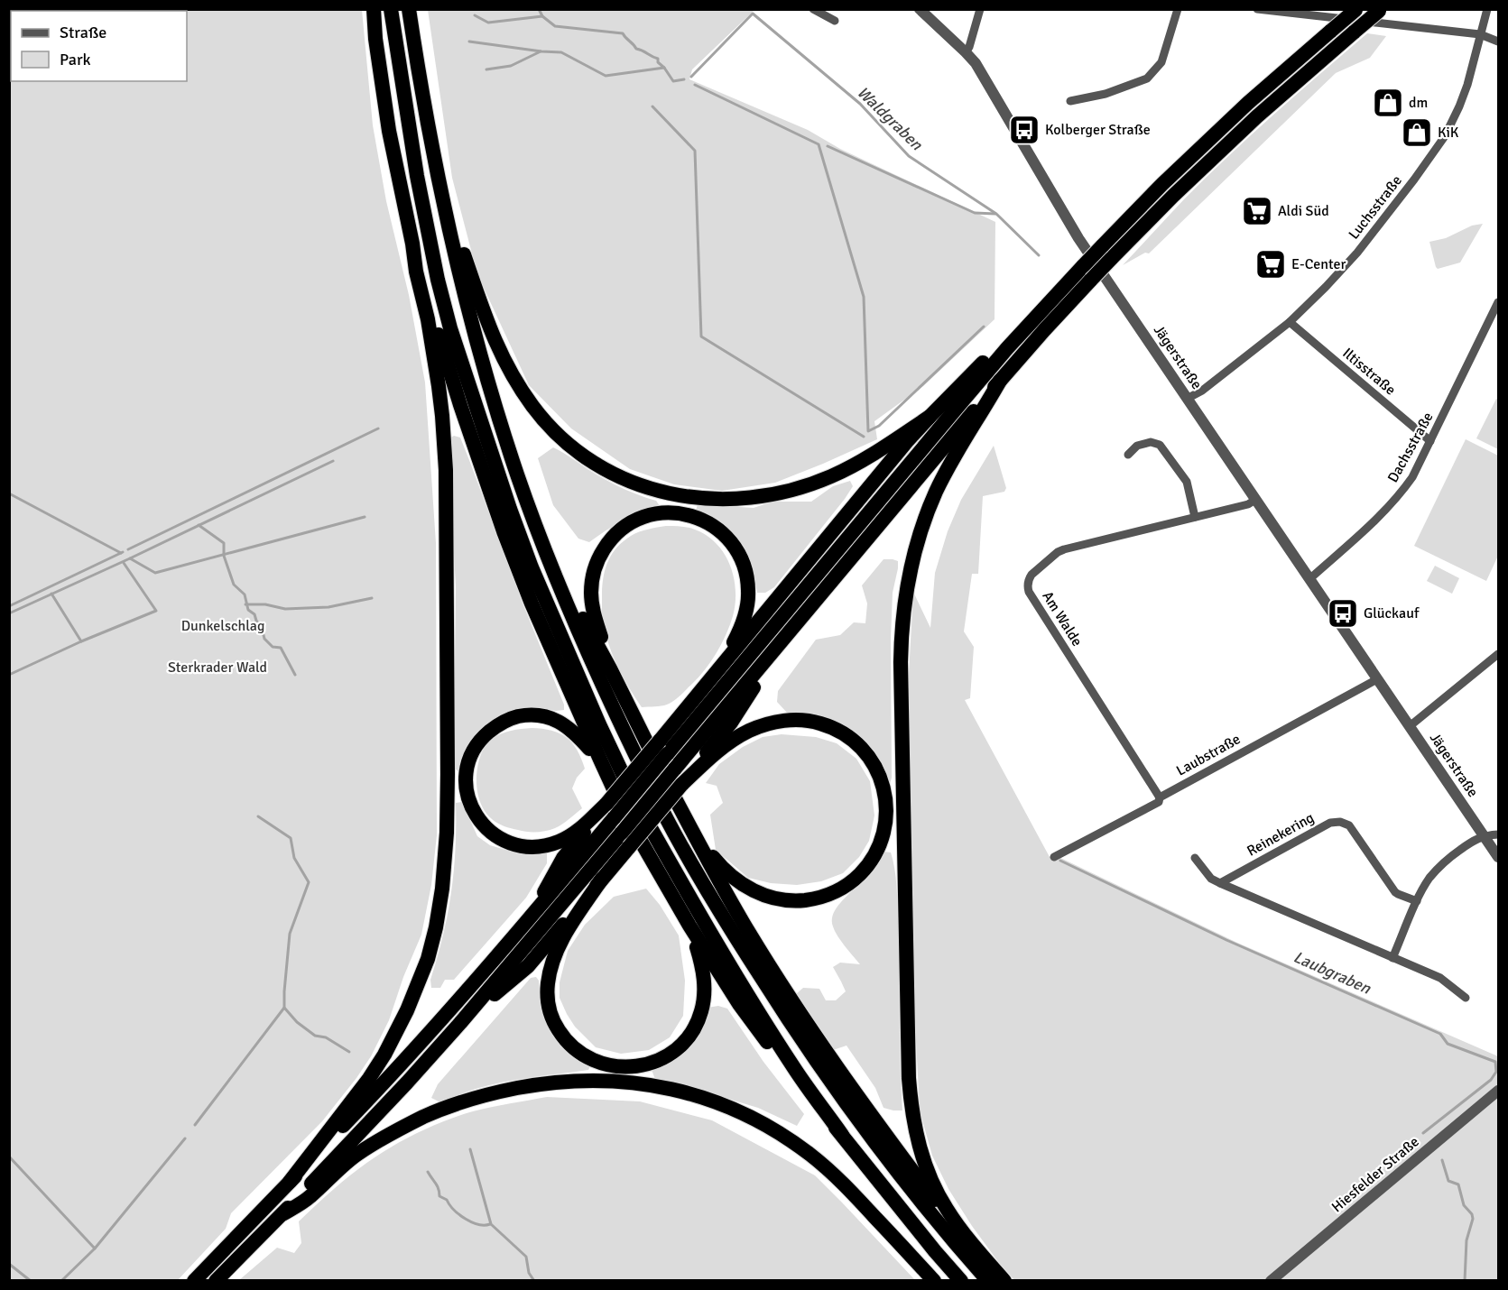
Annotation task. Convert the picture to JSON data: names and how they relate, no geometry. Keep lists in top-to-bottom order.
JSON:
{
  "streets": {
    "street": [
      "Luchsstraße",
      "Jägerstraße",
      "Iltisstraße",
      "Dachsstraße",
      "Am Walde",
      "Laubstraße",
      "Reinekering",
      "Hiesfelder Straße"
    ]
  },
  "crossings": [
    ["Luchsstraße", "Jägerstraße"],
    ["Luchsstraße", "Iltisstraße"],
    ["Jägerstraße", "Dachsstraße"],
    ["Jägerstraße", "Am Walde"],
    ["Jägerstraße", "Laubstraße"],
    ["Iltisstraße", "Dachsstraße"],
    ["Am Walde", "Laubstraße"]
  ],
  "water": ["Waldgraben", "Laubgraben"],
  "parks": ["Dunkelschlag", "Sterkrader Wald"],
  "places": {
    "shop": ["dm", "KiK"],
    "bus stop": ["Kolberger Straße", "Glückauf"],
    "supermarket": ["Aldi Süd", "E-Center"]
  },
  "legend": ["Straße", "Park"]
}
